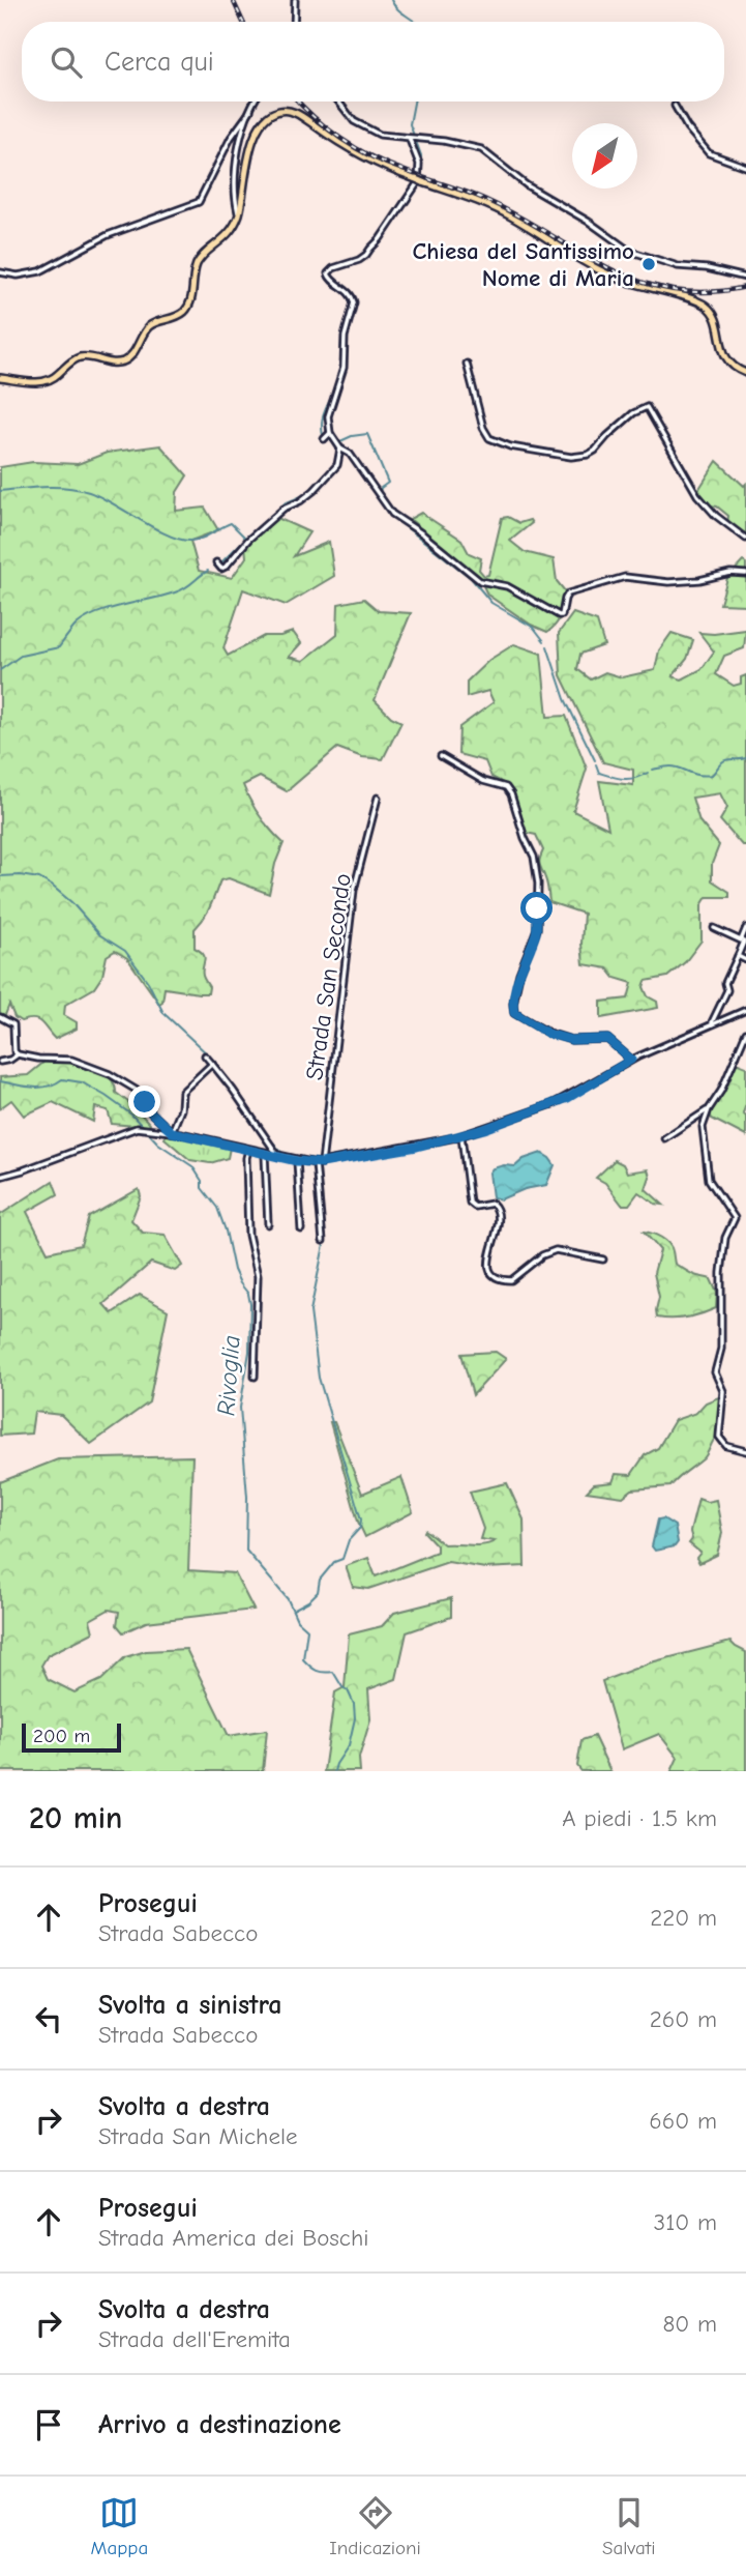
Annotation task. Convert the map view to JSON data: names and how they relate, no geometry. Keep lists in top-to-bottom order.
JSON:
{
  "streets": {
    "street": ["Strada San Secondo"]
  },
  "water": ["Rivoglia"],
  "places": ["Chiesa del Santissimo Nome di Maria"],
  "scale_bar": "200 m",
  "north": "bottom left",
  "page": {
    "search": "Cerca qui",
    "scale": "200 m",
    "heading": ["20 min", "A piedi · 1.5 km"],
    "list": [
      ["Prosegui", "Strada Sabecco", "220 m"],
      ["Svolta a sinistra", "Strada Sabecco", "260 m"],
      ["Svolta a destra", "Strada San Michele", "660 m"],
      ["Prosegui", "Strada America dei Boschi", "310 m"],
      ["Svolta a destra", "Strada dell'Eremita", "80 m"],
      "Arrivo a destinazione"
    ],
    "nav": ["Mappa", "Indicazioni", "Salvati"]
  }
}
